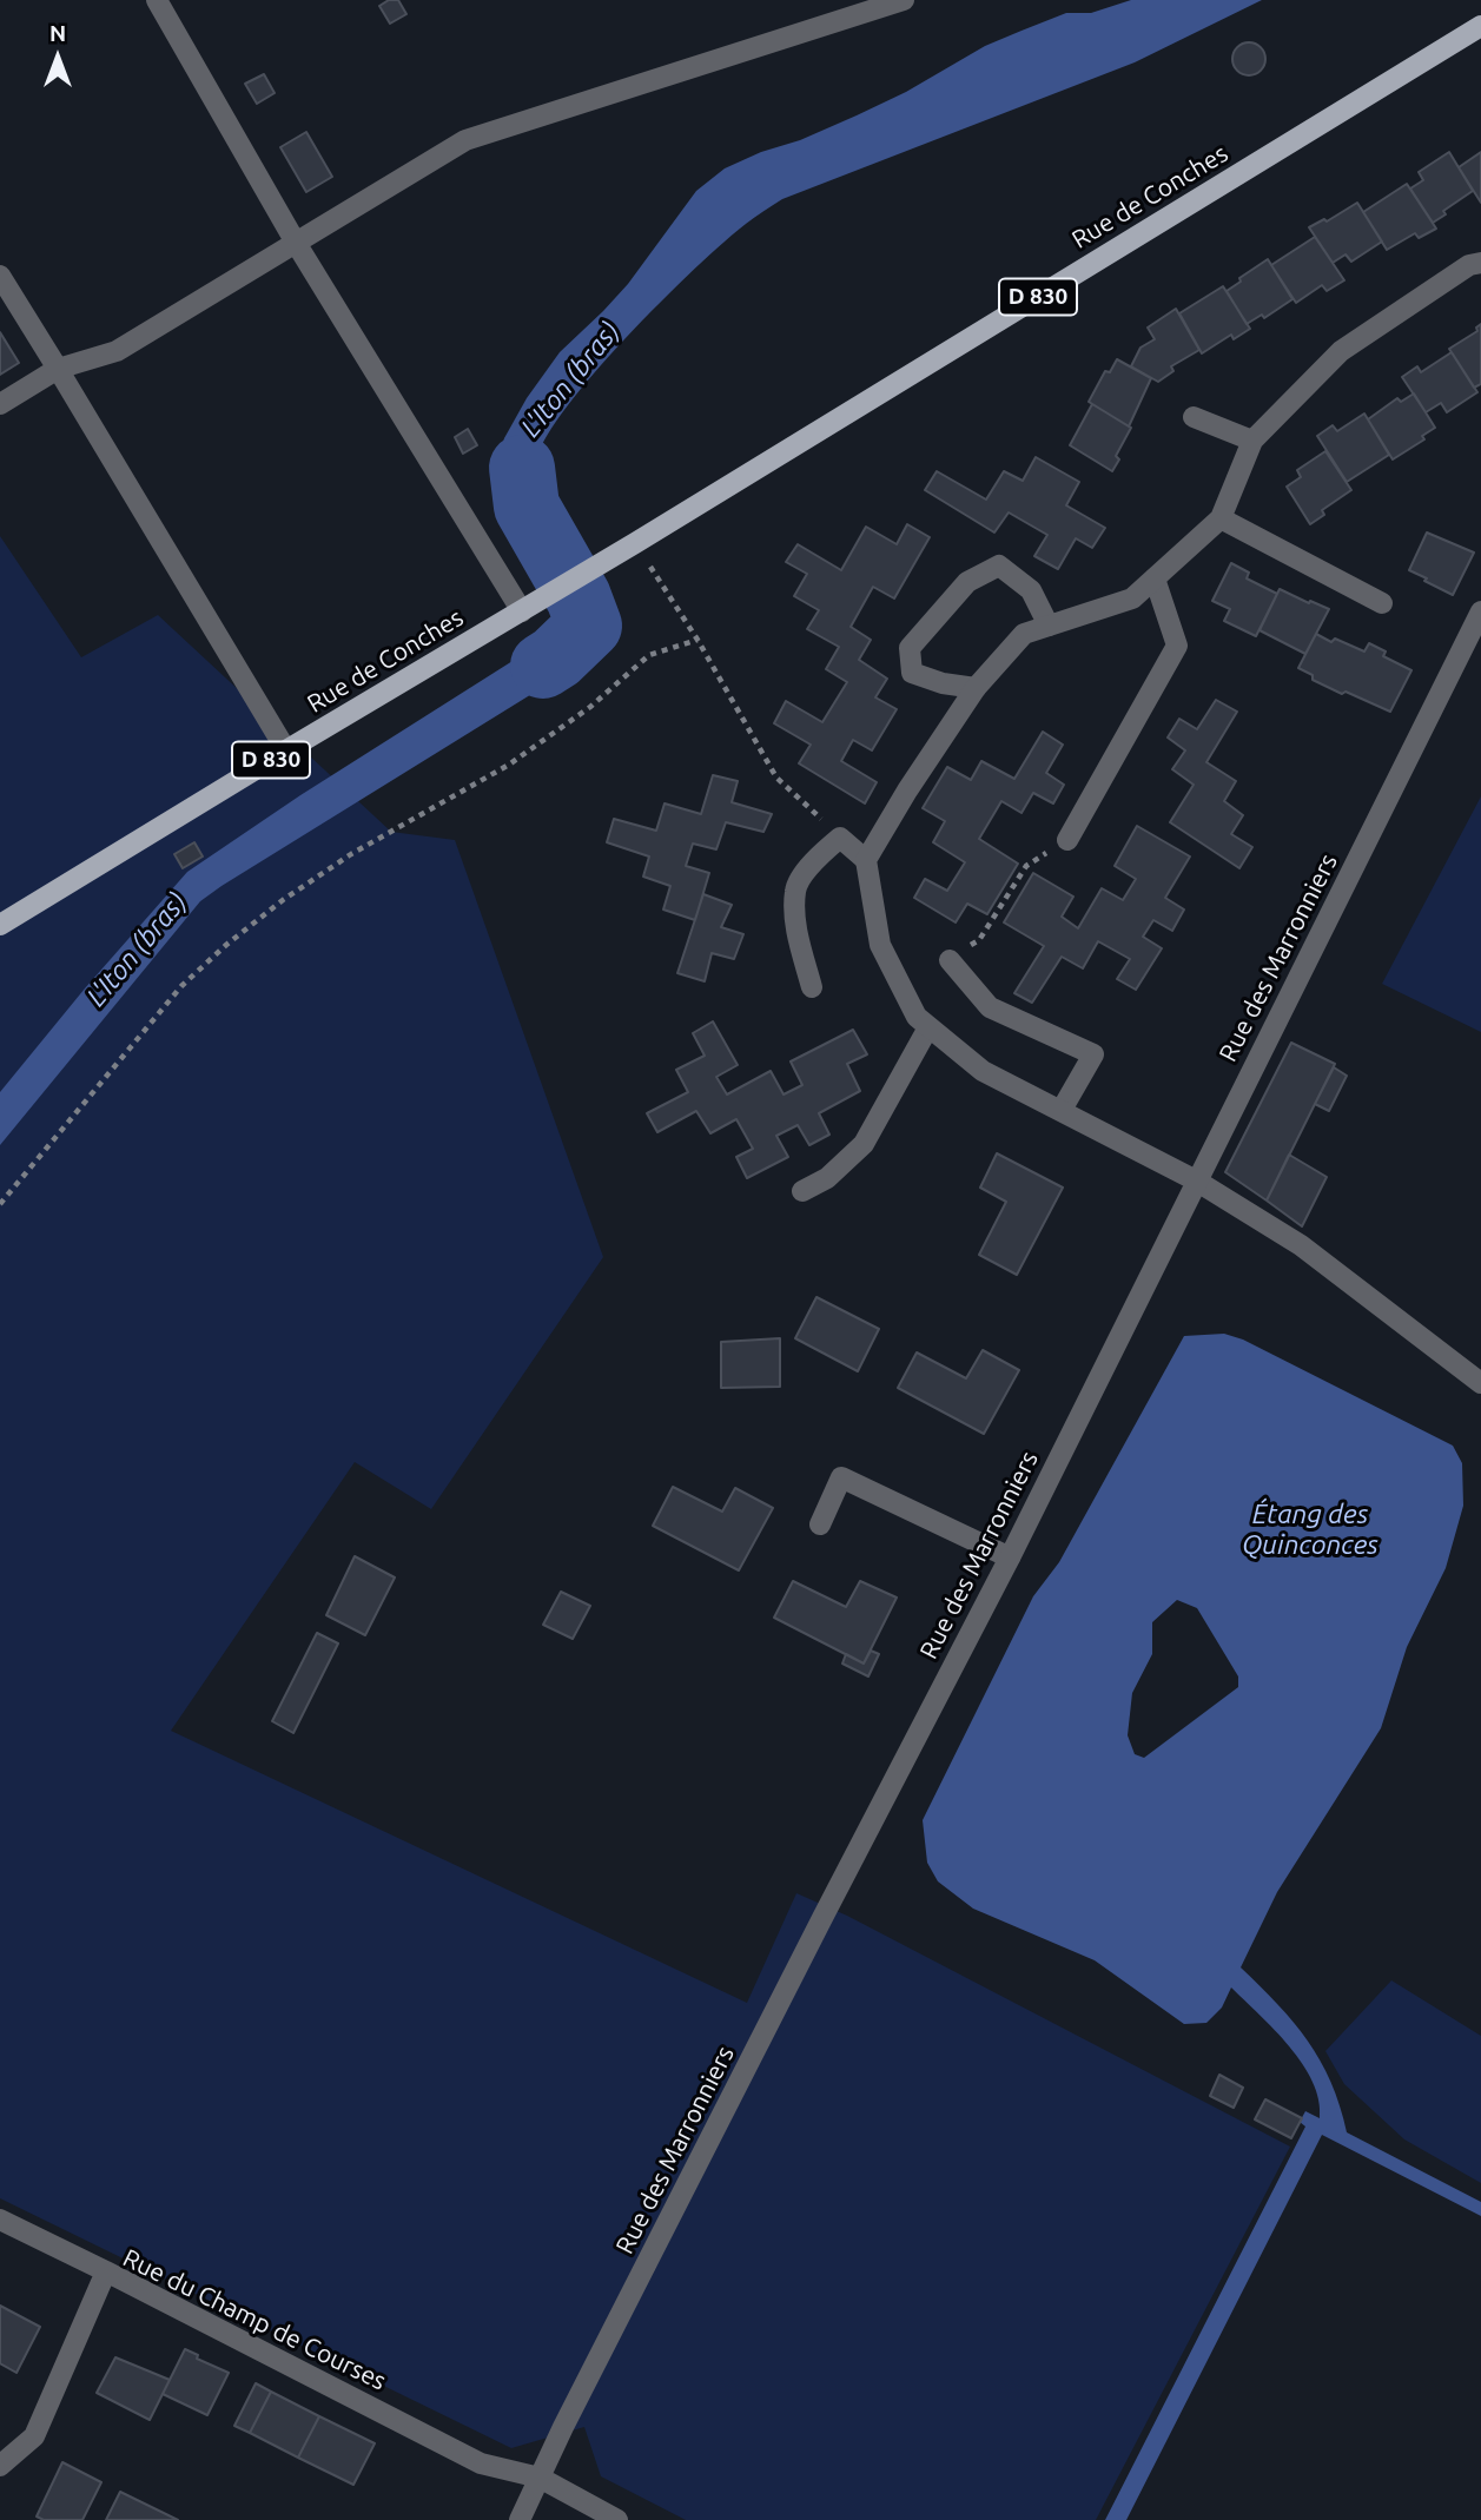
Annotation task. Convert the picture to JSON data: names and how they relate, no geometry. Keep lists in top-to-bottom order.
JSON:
{
  "streets": {
    "main road": ["Rue de Conches", "D 830"],
    "street": ["Rue des Marronniers", "Rue du Champ de Courses"]
  },
  "crossings": [
    ["Rue des Marronniers", "Rue du Champ de Courses"]
  ],
  "water": ["L'Iton (bras)", "Étang des Quinconces"],
  "north": "top"
}
